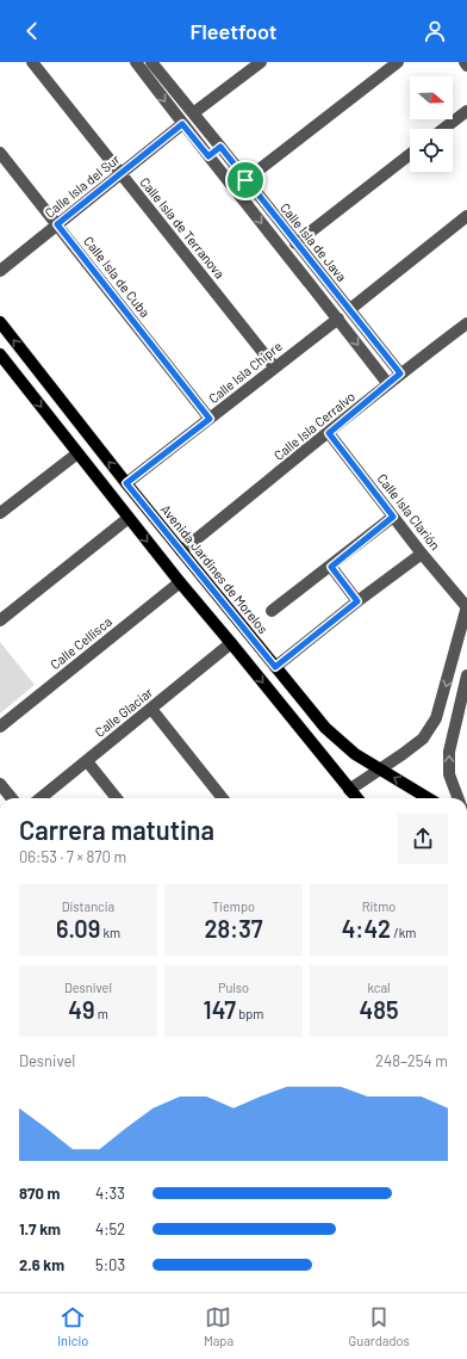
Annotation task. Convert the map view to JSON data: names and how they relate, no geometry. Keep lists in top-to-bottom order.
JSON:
{
  "streets": {
    "main road": ["Avenida Jardines de Morelos"],
    "street": [
      "Calle Isla del Sur",
      "Calle Isla de Terranova",
      "Calle Isla de Java",
      "Calle Isla de Cuba",
      "Calle Isla Chipre",
      "Calle Isla Cerralvo",
      "Calle Isla Clarión",
      "Calle Cellisca",
      "Calle Glaciar"
    ]
  },
  "crossings": [
    ["Calle Isla del Sur", "Calle Isla de Terranova"],
    ["Calle Isla del Sur", "Calle Isla de Cuba"],
    ["Calle Isla de Terranova", "Calle Isla Chipre"],
    ["Calle Isla de Java", "Calle Isla Cerralvo"],
    ["Calle Isla de Cuba", "Calle Isla Chipre"],
    ["Calle Isla Chipre", "Avenida Jardines de Morelos"],
    ["Calle Isla Cerralvo", "Calle Isla Clarión"],
    ["Calle Isla Cerralvo", "Avenida Jardines de Morelos"]
  ],
  "north": "right",
  "page": {
    "header": "Fleetfoot",
    "heading": ["Carrera matutina", "06:53 · 7 × 870 m"],
    "stats": [
      ["Distancia", "6.09 km"],
      ["Tiempo", "28:37"],
      ["Ritmo", "4:42 /km"],
      ["Desnivel", "49 m"],
      ["Pulso", "147 bpm"],
      ["kcal", "485"]
    ],
    "chart": ["Desnivel", "248–254 m"],
    "list": [
      {
        "name": "870 m",
        "note": "4:33"
      },
      {
        "name": "1.7 km",
        "note": "4:52"
      },
      {
        "name": "2.6 km",
        "note": "5:03"
      }
    ],
    "tabs": ["Inicio", "Mapa", "Guardados"]
  }
}
